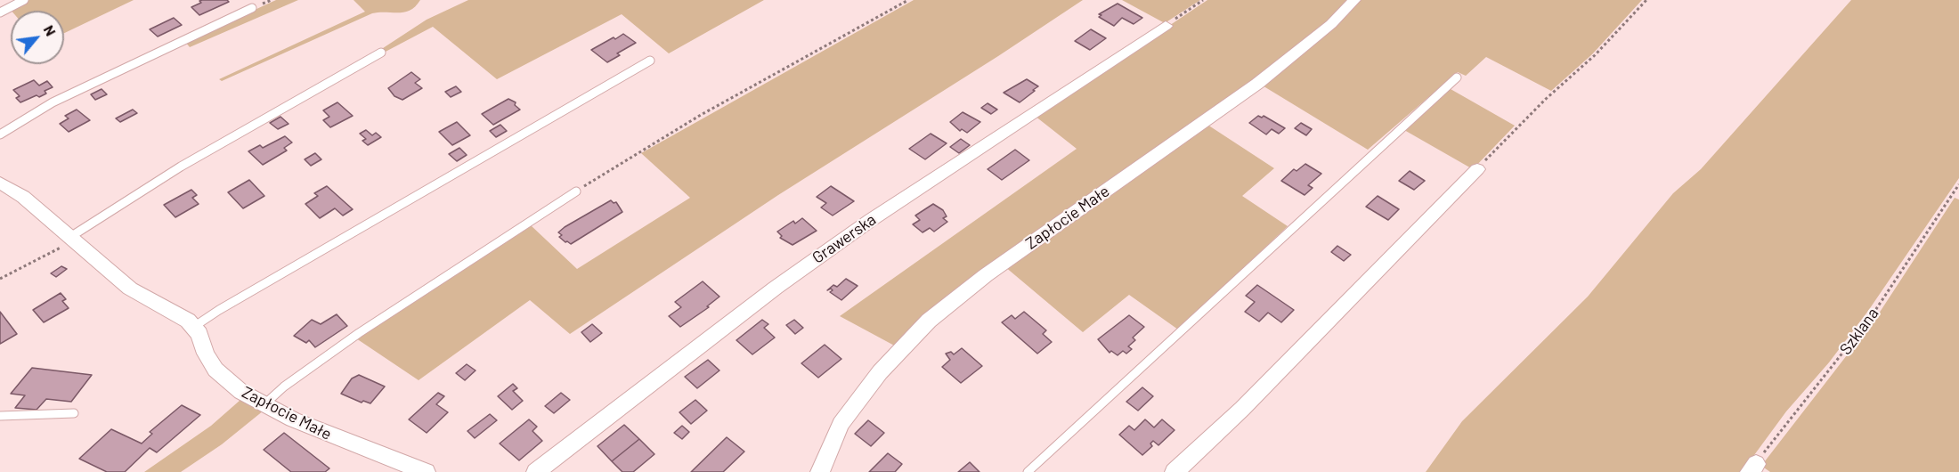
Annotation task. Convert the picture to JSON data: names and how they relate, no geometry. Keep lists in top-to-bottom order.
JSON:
{
  "streets": {
    "street": ["Zapłocie Małe", "Grawerska"],
    "path": ["Szklana"]
  },
  "north": "top right"
}
